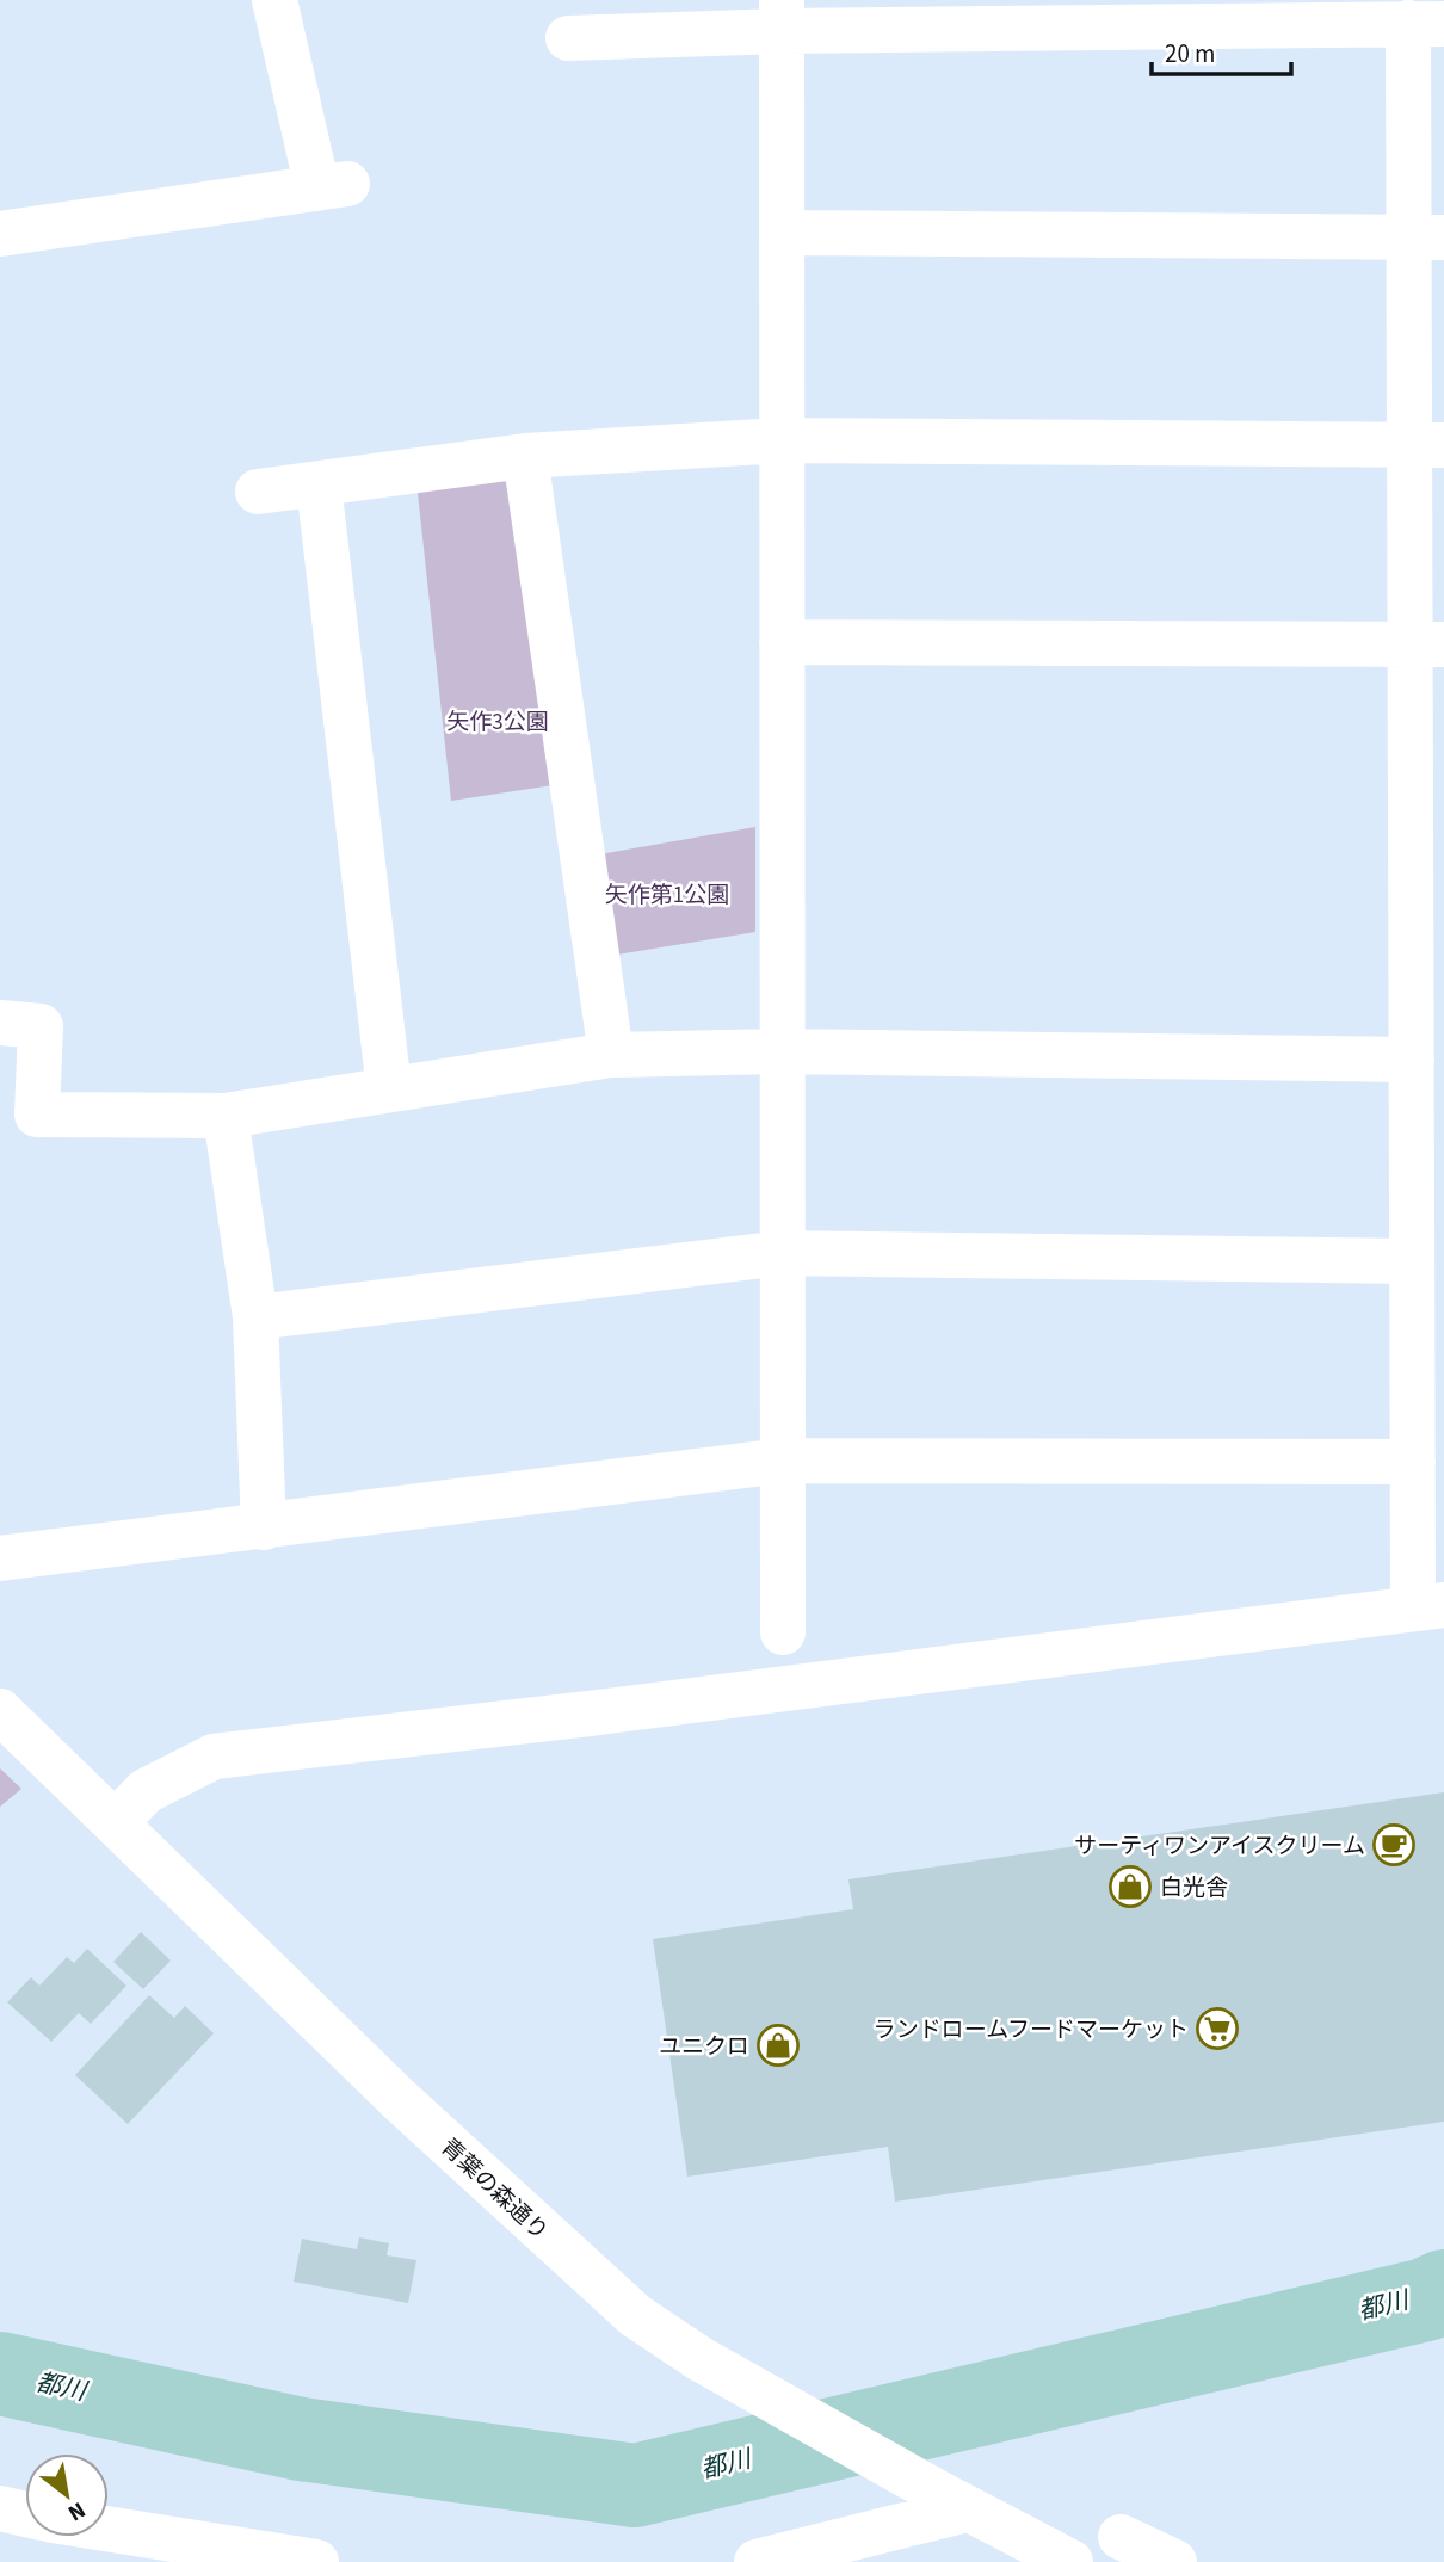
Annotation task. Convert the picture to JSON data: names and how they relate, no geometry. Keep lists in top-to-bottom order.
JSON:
{
  "streets": {
    "street": ["青葉の森通り"]
  },
  "water": ["都川"],
  "parks": ["矢作3公園", "矢作第1公園"],
  "places": {
    "cafe": ["サーティワンアイスクリーム"],
    "shop": ["白光舎", "ユニクロ"],
    "supermarket": ["ランドロームフードマーケット"]
  },
  "scale_bar": "20 m",
  "north": "bottom right"
}
